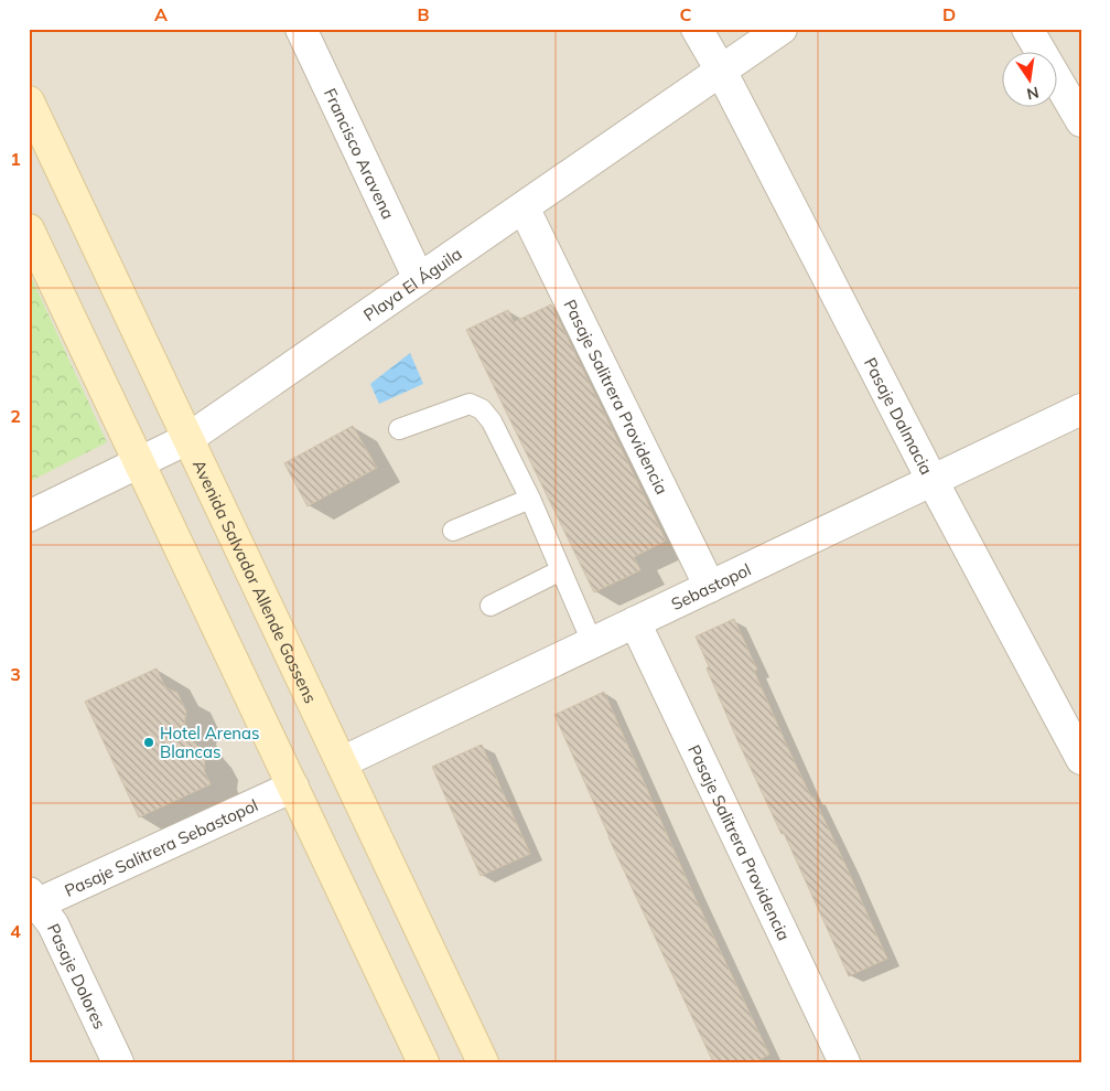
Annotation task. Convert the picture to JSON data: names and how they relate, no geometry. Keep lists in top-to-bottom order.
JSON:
{
  "streets": {
    "main road": ["Avenida Salvador Allende Gossens"],
    "street": [
      "Francisco Aravena",
      "Playa El Águila",
      "Pasaje Salitrera Providencia",
      "Pasaje Dalmacia",
      "Sebastopol",
      "Pasaje Salitrera Sebastopol",
      "Pasaje Dolores"
    ]
  },
  "crossings": [
    ["Francisco Aravena", "Playa El Águila"],
    ["Playa El Águila", "Pasaje Salitrera Providencia"],
    ["Playa El Águila", "Pasaje Dalmacia"],
    ["Playa El Águila", "Avenida Salvador Allende Gossens"],
    ["Pasaje Salitrera Providencia", "Sebastopol"],
    ["Pasaje Dalmacia", "Sebastopol"],
    ["Avenida Salvador Allende Gossens", "Sebastopol"],
    ["Pasaje Salitrera Sebastopol", "Pasaje Dolores"]
  ],
  "places": ["Hotel Arenas Blancas"],
  "north": "bottom",
  "grid": {
    "columns": [
      "A",
      "B",
      "C",
      "D"
    ],
    "rows": [
      "1",
      "2",
      "3",
      "4"
    ]
  }
}
